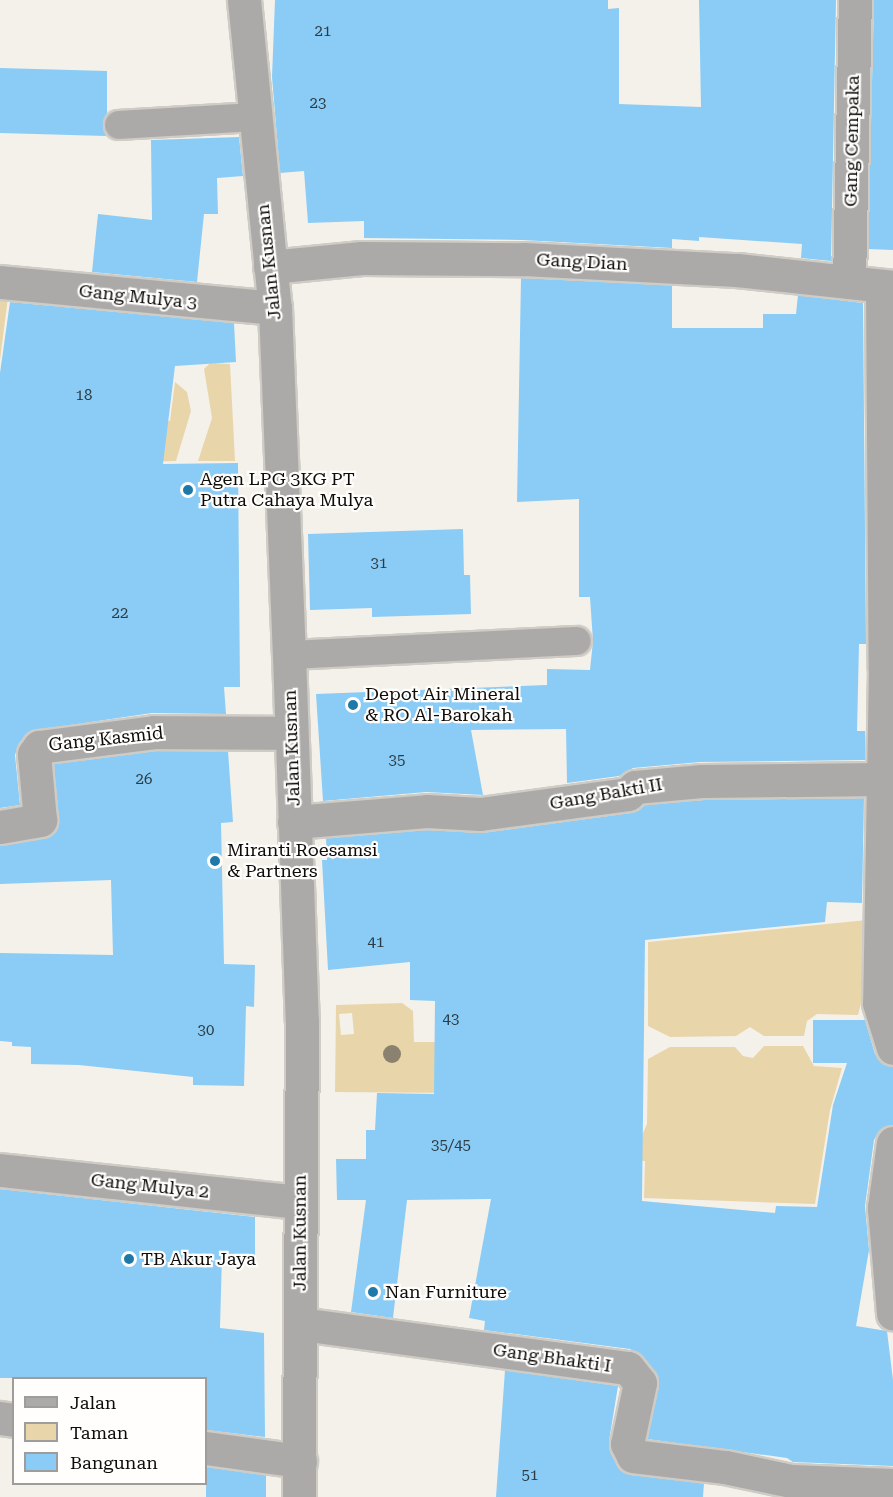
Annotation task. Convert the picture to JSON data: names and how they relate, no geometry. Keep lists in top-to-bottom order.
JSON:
{
  "streets": {
    "street": [
      "Gang Cempaka",
      "Jalan Kusnan",
      "Gang Dian",
      "Gang Mulya 3",
      "Gang Kasmid",
      "Gang Bakti II",
      "Gang Mulya 2",
      "Gang Bhakti I"
    ]
  },
  "crossings": [
    ["Gang Cempaka", "Gang Dian"],
    ["Jalan Kusnan", "Gang Dian"],
    ["Jalan Kusnan", "Gang Mulya 3"],
    ["Jalan Kusnan", "Gang Kasmid"],
    ["Jalan Kusnan", "Gang Bakti II"],
    ["Jalan Kusnan", "Gang Mulya 2"],
    ["Jalan Kusnan", "Gang Bhakti I"]
  ],
  "places": [
    "Agen LPG 3KG PT Putra Cahaya Mulya",
    "Depot Air Mineral & RO Al-Barokah",
    "Miranti Roesamsi & Partners",
    "TB Akur Jaya",
    "Nan Furniture"
  ],
  "house_numbers": [
    "21",
    "23",
    "18",
    "31",
    "22",
    "35",
    "26",
    "41",
    "43",
    "30",
    "35/45",
    "51"
  ],
  "legend": ["Jalan", "Taman", "Bangunan"]
}
